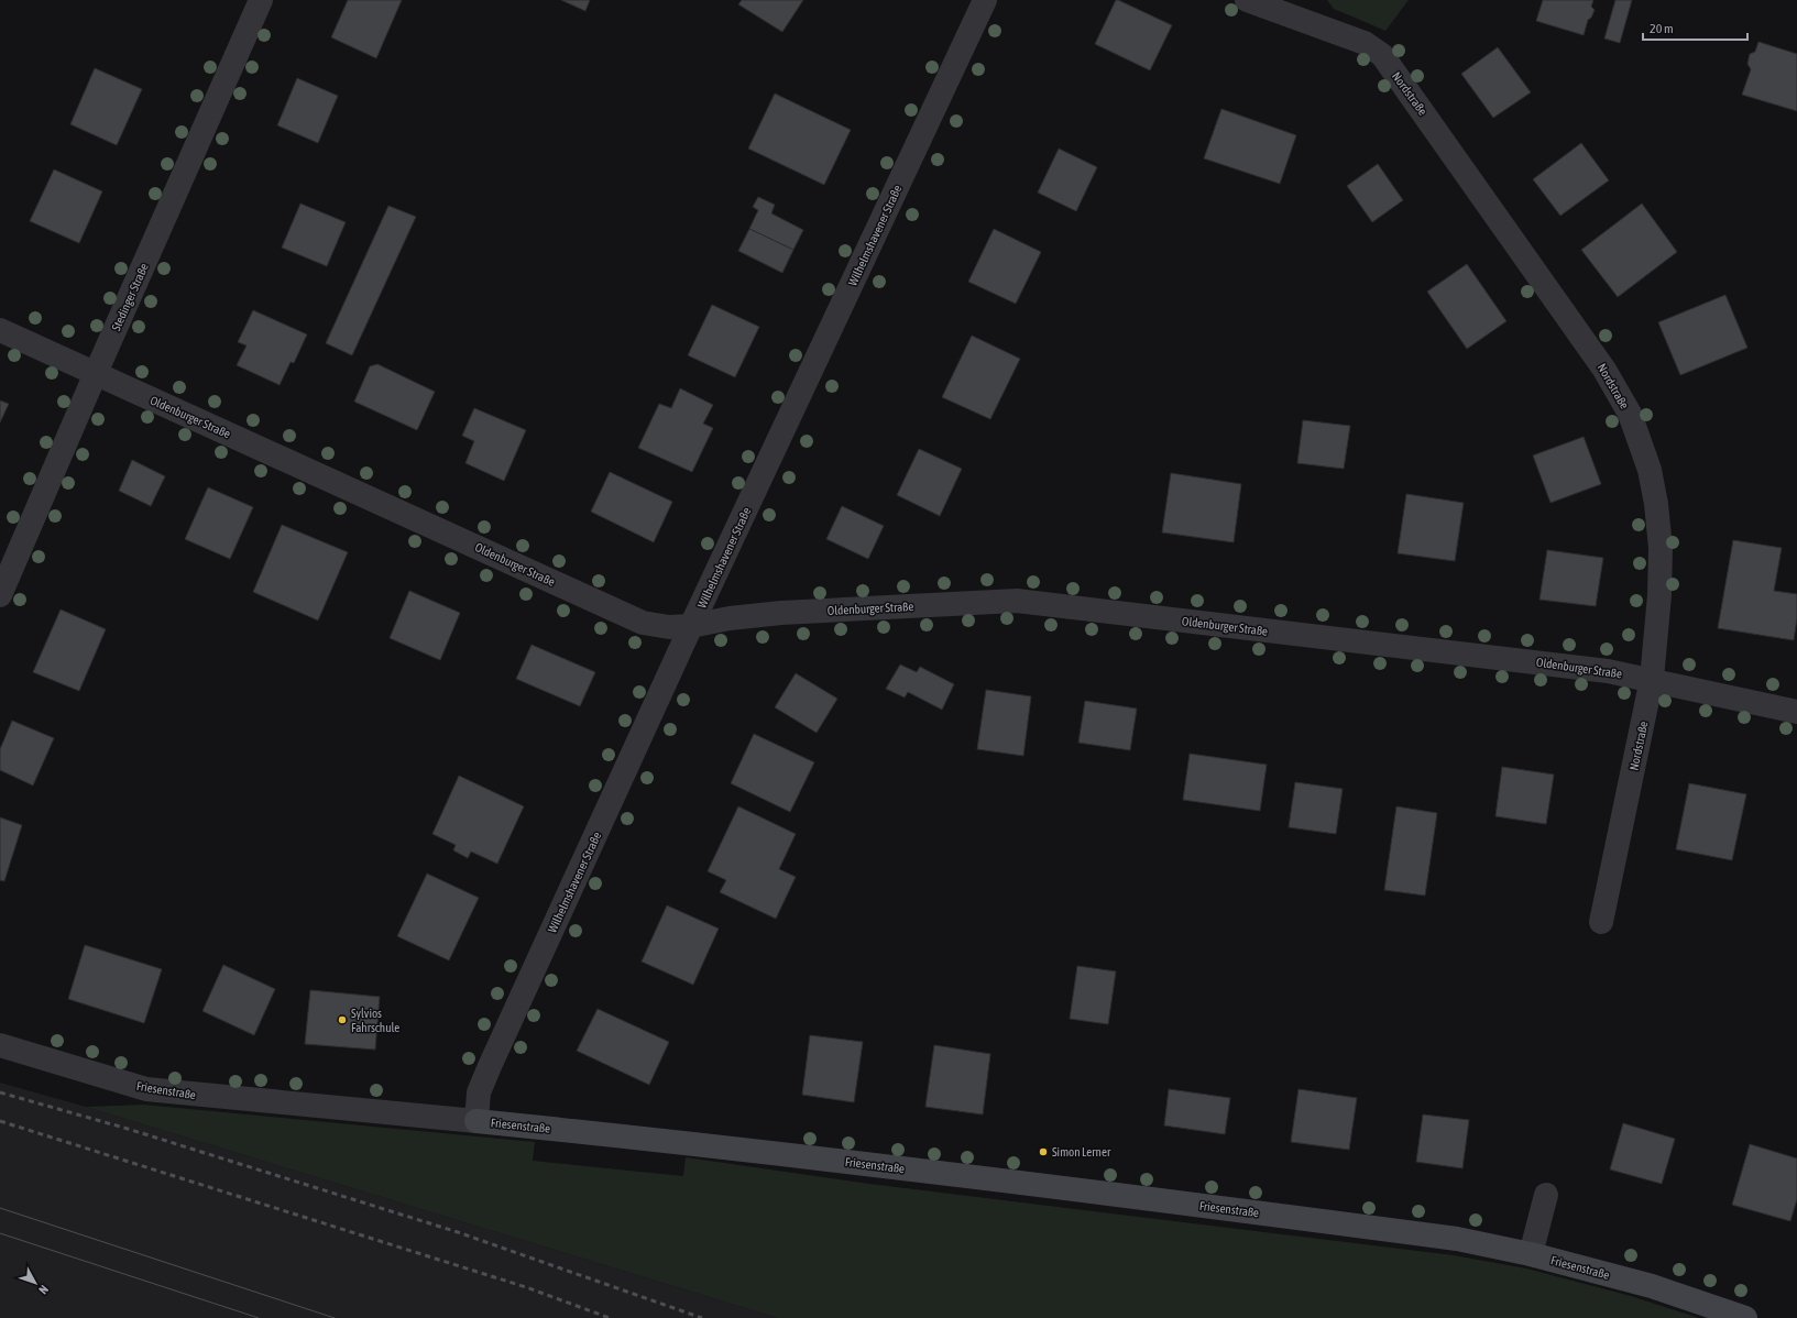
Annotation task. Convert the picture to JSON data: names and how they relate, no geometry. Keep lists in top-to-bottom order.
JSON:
{
  "streets": {
    "street": [
      "Nordstraße",
      "Wilhelmshavener Straße",
      "Stedinger Straße",
      "Oldenburger Straße",
      "Friesenstraße"
    ]
  },
  "crossings": [
    ["Nordstraße", "Oldenburger Straße"],
    ["Wilhelmshavener Straße", "Oldenburger Straße"],
    ["Wilhelmshavener Straße", "Friesenstraße"],
    ["Stedinger Straße", "Oldenburger Straße"]
  ],
  "places": ["Sylvios Fahrschule", "Simon Lerner"],
  "scale_bar": "20 m",
  "north": "bottom right"
}
